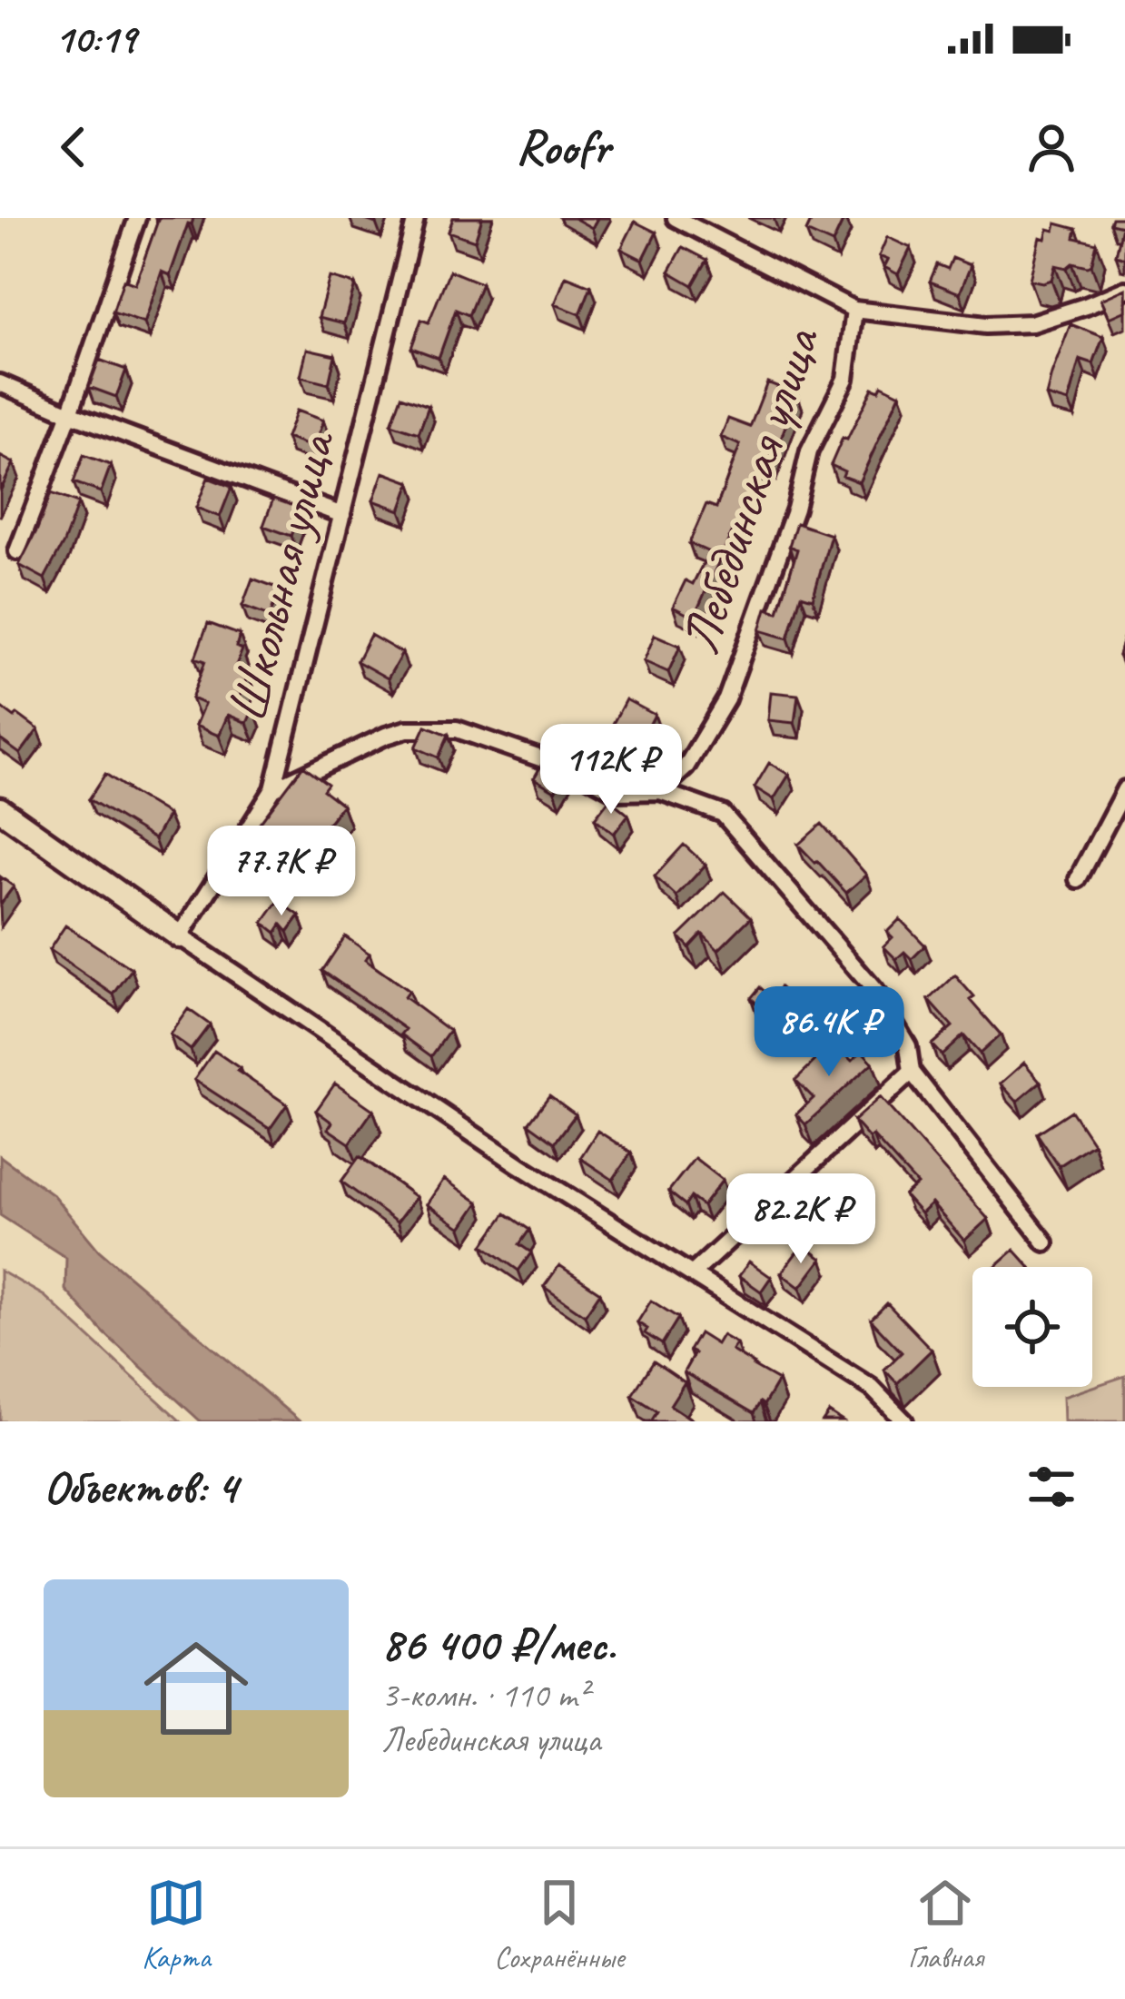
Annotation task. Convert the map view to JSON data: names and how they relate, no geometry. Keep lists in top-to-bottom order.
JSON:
{
  "streets": {
    "street": ["Лебединская улица", "Школьная улица"]
  },
  "page": {
    "status": "10:19",
    "header": "Roofr",
    "price": [
      "112K ₽",
      "77.7K ₽",
      "86.4K ₽",
      "82.2K ₽"
    ],
    "heading": "Объектов: 4",
    "list": [
      {
        "name": "86 400 ₽/мес.",
        "note": "3-комн. · 110 m² · Лебединская улица"
      }
    ],
    "tabs": ["Карта", "Сохранённые", "Главная"]
  }
}
